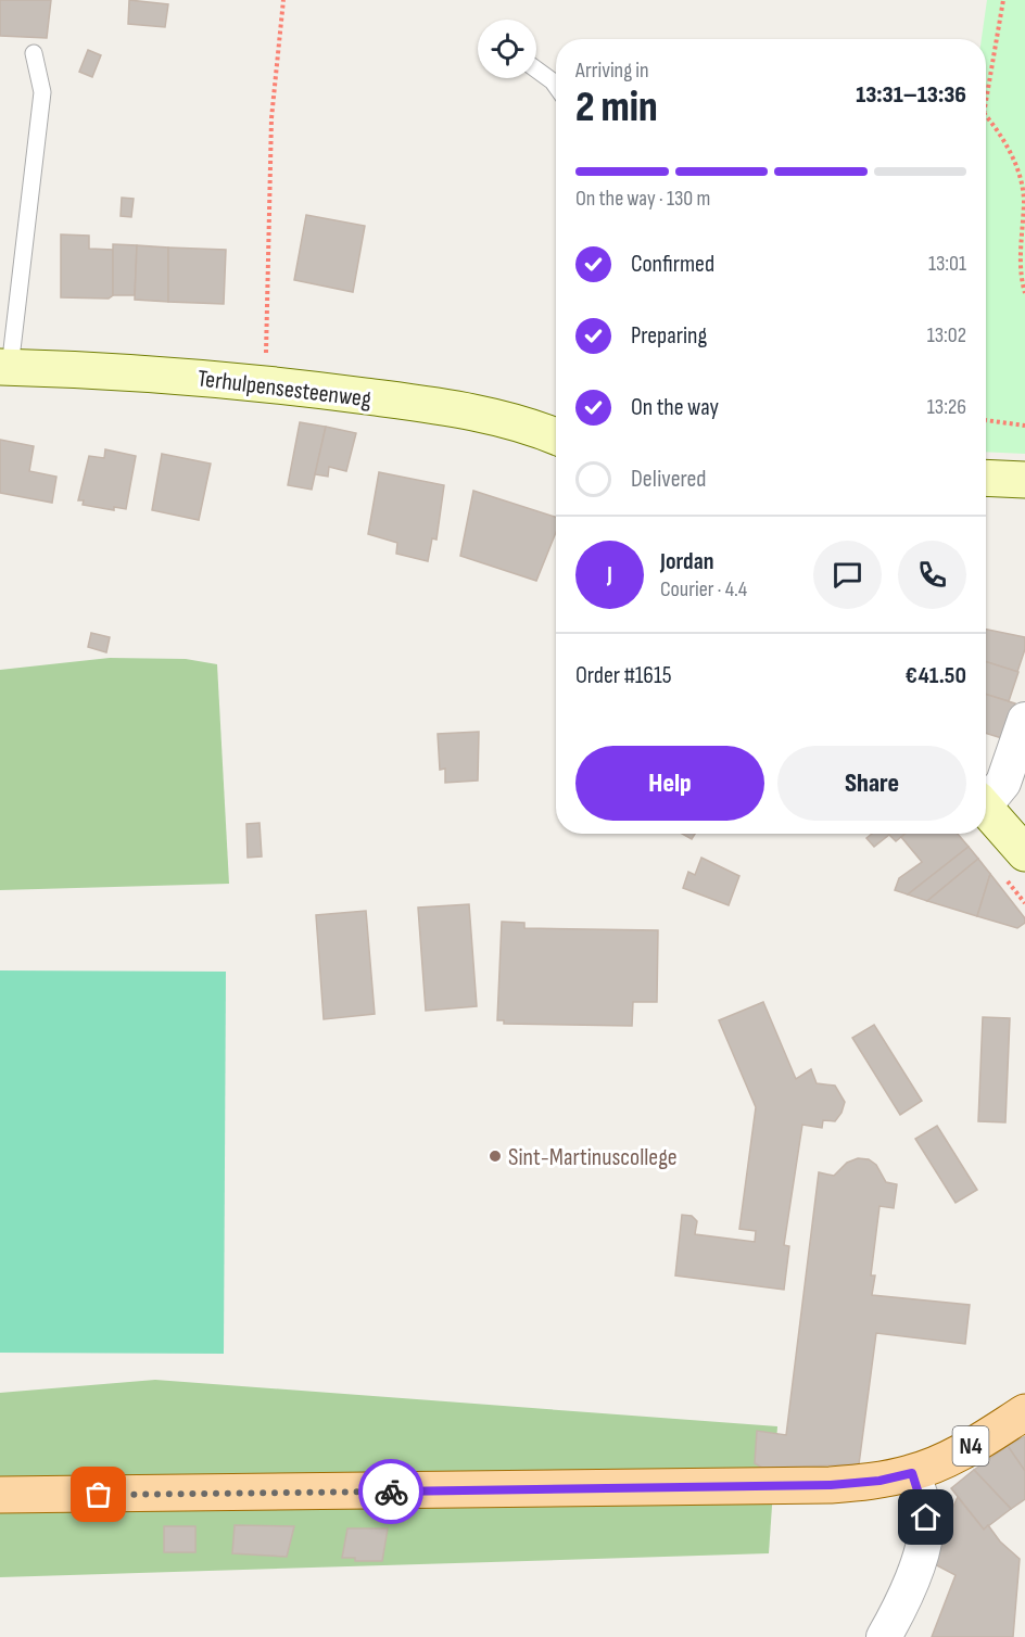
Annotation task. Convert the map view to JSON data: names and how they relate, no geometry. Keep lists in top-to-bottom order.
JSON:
{
  "streets": {
    "main road": ["Terhulpensesteenweg", "N4"]
  },
  "places": ["Sint-Martinuscollege"],
  "page": {
    "heading": ["2 min", "Arriving in", "13:31–13:36"],
    "panel": [
      "Jordan",
      "Courier · 4.4",
      "Order #1615",
      "€41.50"
    ],
    "bar": "On the way · 130 m",
    "list": [
      ["Confirmed", "13:01"],
      ["Preparing", "13:02"],
      ["On the way", "13:26"],
      "Delivered"
    ],
    "round": "J",
    "buttons": ["Help", "Share"]
  }
}
